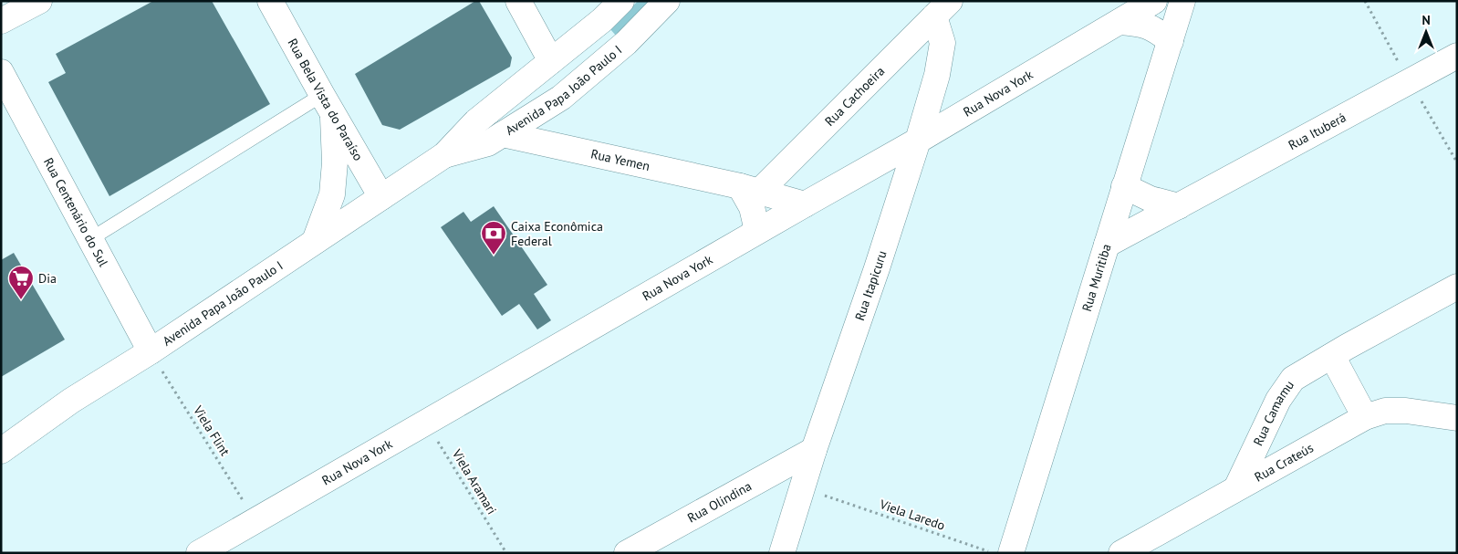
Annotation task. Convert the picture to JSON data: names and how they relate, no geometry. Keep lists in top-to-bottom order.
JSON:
{
  "streets": {
    "street": [
      "Avenida Papa João Paulo I",
      "Rua Nova York",
      "Rua Cachoeira",
      "Rua Bela Vista do Paraíso",
      "Rua Ituberá",
      "Rua Yemen",
      "Rua Centenário do Sul",
      "Rua Muritiba",
      "Rua Itapicuru",
      "Rua Camamu",
      "Rua Crateús",
      "Rua Olindina"
    ],
    "path": ["Viela Flint", "Viela Aramari", "Viela Laredo"]
  },
  "crossings": [
    ["Avenida Papa João Paulo I", "Rua Bela Vista do Paraíso"],
    ["Avenida Papa João Paulo I", "Rua Yemen"],
    ["Avenida Papa João Paulo I", "Rua Centenário do Sul"],
    ["Avenida Papa João Paulo I", "Viela Flint"],
    ["Rua Nova York", "Rua Yemen"],
    ["Rua Nova York", "Rua Itapicuru"],
    ["Rua Nova York", "Viela Flint"],
    ["Rua Nova York", "Viela Aramari"],
    ["Rua Cachoeira", "Rua Yemen"],
    ["Rua Cachoeira", "Rua Itapicuru"],
    ["Rua Ituberá", "Rua Muritiba"],
    ["Rua Centenário do Sul", "Viela Flint"],
    ["Rua Itapicuru", "Rua Olindina"],
    ["Rua Camamu", "Rua Crateús"]
  ],
  "places": {
    "bank": ["Caixa Econômica Federal"],
    "supermarket": ["Dia"]
  },
  "north": "top"
}
